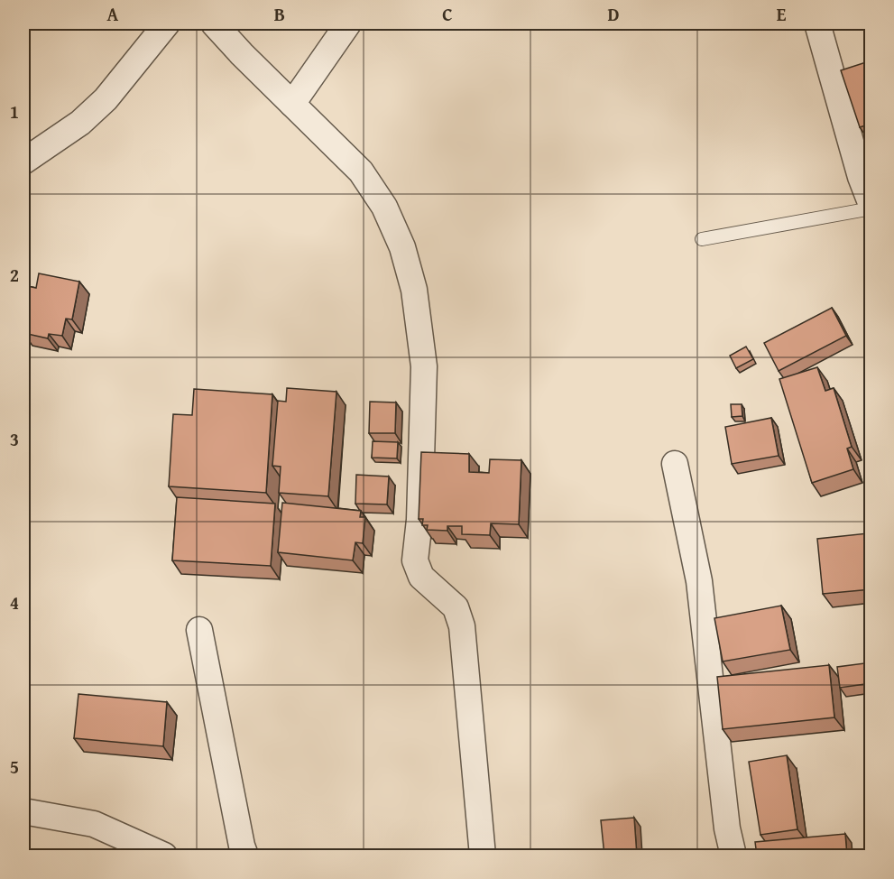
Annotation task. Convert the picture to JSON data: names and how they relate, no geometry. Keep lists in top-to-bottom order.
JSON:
{
  "grid": {
    "columns": [
      "A",
      "B",
      "C",
      "D",
      "E"
    ],
    "rows": [
      "1",
      "2",
      "3",
      "4",
      "5"
    ]
  }
}
